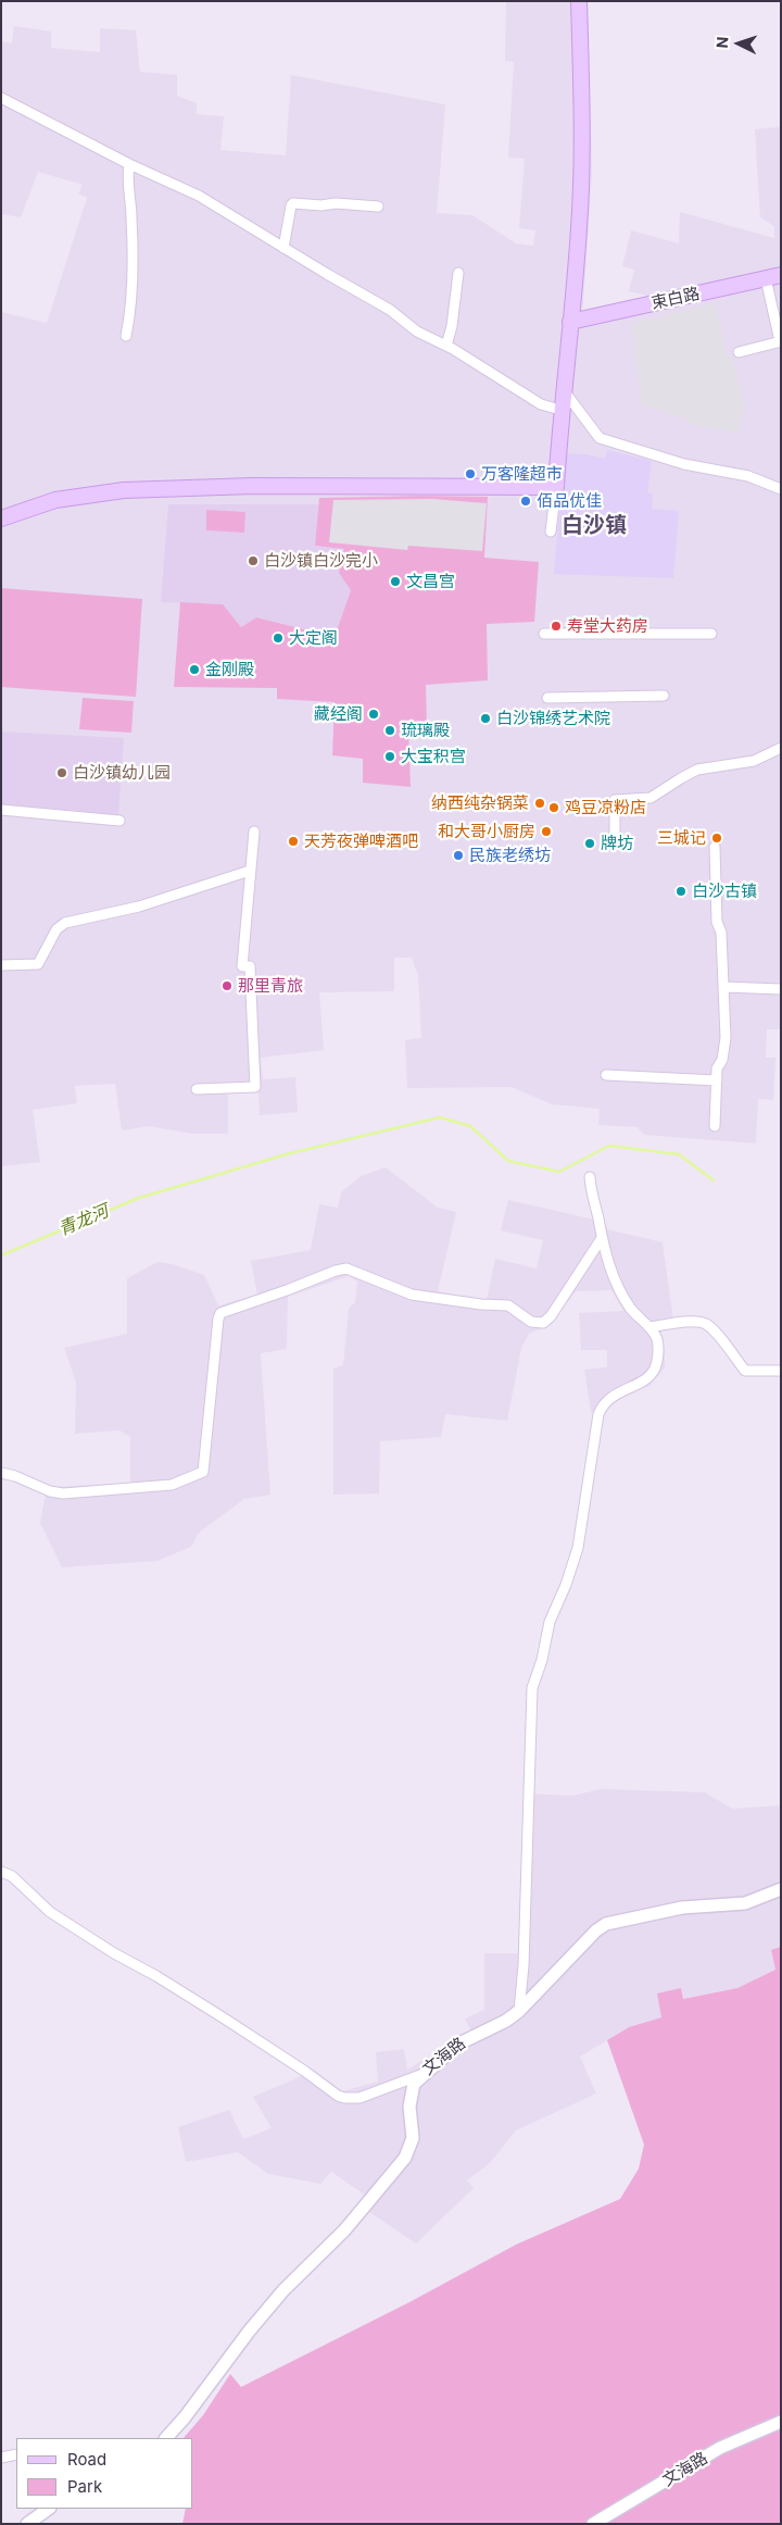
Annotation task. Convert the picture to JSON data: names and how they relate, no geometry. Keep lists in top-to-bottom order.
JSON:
{
  "streets": {
    "main road": ["束白路"],
    "street": ["文海路"]
  },
  "districts": ["白沙镇"],
  "water": ["青龙河"],
  "places": [
    "万客隆超市",
    "佰品优佳",
    "白沙镇白沙完小",
    "文昌宫",
    "寿堂大药房",
    "大定阁",
    "金刚殿",
    "藏经阁",
    "白沙锦绣艺术院",
    "琉璃殿",
    "大宝积宫",
    "白沙镇幼儿园",
    "纳西纯杂锅菜",
    "鸡豆凉粉店",
    "和大哥小厨房",
    "三城记",
    "天芳夜弹啤酒吧",
    "牌坊",
    "民族老绣坊",
    "白沙古镇",
    "那里青旅"
  ],
  "legend": ["Road", "Park"],
  "north": "left"
}
